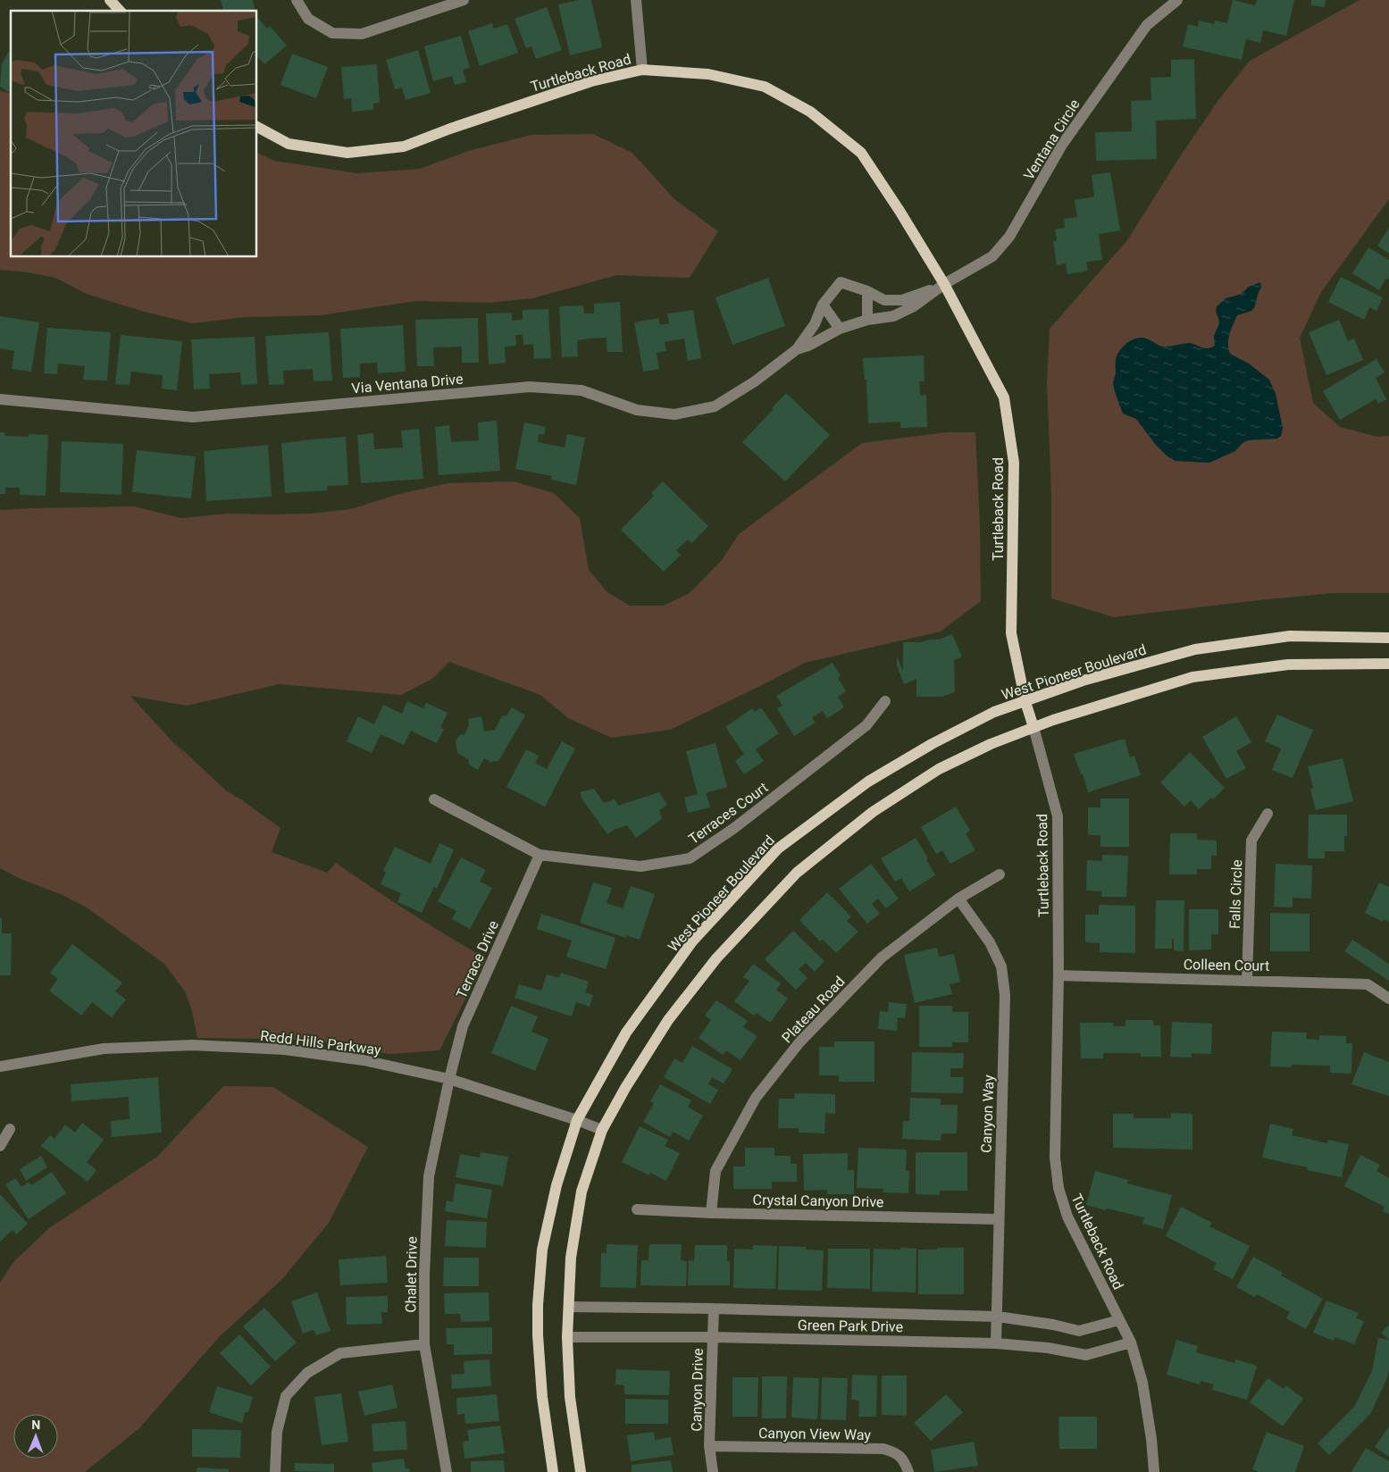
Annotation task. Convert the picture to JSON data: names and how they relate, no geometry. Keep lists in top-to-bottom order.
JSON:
{
  "streets": {
    "main road": ["Turtleback Road", "West Pioneer Boulevard"],
    "street": [
      "Ventana Circle",
      "Via Ventana Drive",
      "Terraces Court",
      "Falls Circle",
      "Terrace Drive",
      "Colleen Court",
      "Plateau Road",
      "Redd Hills Parkway",
      "Canyon Way",
      "Crystal Canyon Drive",
      "Chalet Drive",
      "Green Park Drive",
      "Canyon Drive",
      "Canyon View Way"
    ]
  },
  "crossings": [
    ["Turtleback Road", "Ventana Circle"],
    ["Turtleback Road", "West Pioneer Boulevard"],
    ["Turtleback Road", "Colleen Court"],
    ["Turtleback Road", "Green Park Drive"],
    ["West Pioneer Boulevard", "Redd Hills Parkway"],
    ["Terraces Court", "Terrace Drive"],
    ["Falls Circle", "Colleen Court"],
    ["Terrace Drive", "Redd Hills Parkway"],
    ["Terrace Drive", "Chalet Drive"],
    ["Plateau Road", "Canyon Way"],
    ["Plateau Road", "Crystal Canyon Drive"],
    ["Redd Hills Parkway", "Chalet Drive"],
    ["Canyon Way", "Crystal Canyon Drive"],
    ["Canyon Way", "Green Park Drive"],
    ["Green Park Drive", "Canyon Drive"],
    ["Canyon Drive", "Canyon View Way"]
  ],
  "north": "top"
}
